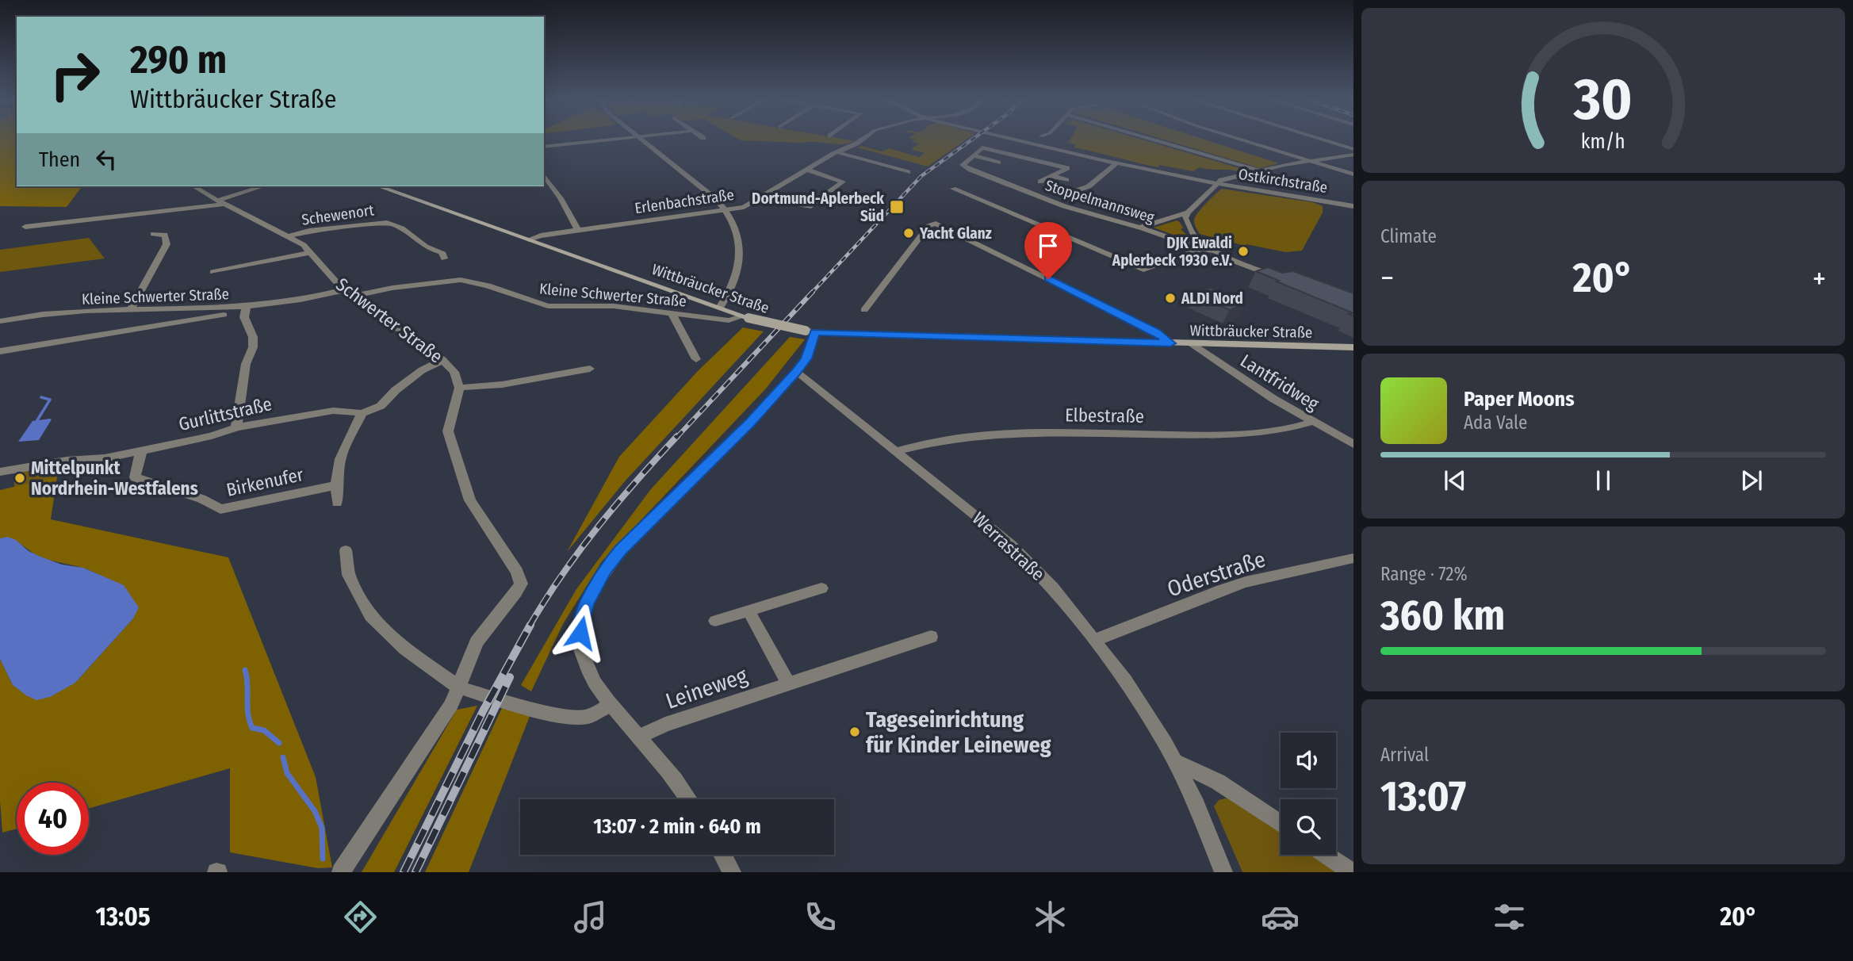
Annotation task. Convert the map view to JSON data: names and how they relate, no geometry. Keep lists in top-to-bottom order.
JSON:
{
  "streets": {
    "main road": ["Wittbräucker Straße"],
    "street": [
      "Ostkirchstraße",
      "Erlenbachstraße",
      "Stoppelmannsweg",
      "Schewenort",
      "Kleine Schwerter Straße",
      "Schwerter Straße",
      "Lantfridweg",
      "Gurlittstraße",
      "Elbestraße",
      "Birkenufer",
      "Werrastraße",
      "Oderstraße",
      "Leineweg"
    ]
  },
  "crossings": [
    ["Erlenbachstraße", "Wittbräucker Straße"],
    ["Schewenort", "Schwerter Straße"],
    ["Wittbräucker Straße", "Kleine Schwerter Straße"],
    ["Wittbräucker Straße", "Lantfridweg"],
    ["Kleine Schwerter Straße", "Schwerter Straße"],
    ["Lantfridweg", "Elbestraße"],
    ["Gurlittstraße", "Birkenufer"],
    ["Elbestraße", "Werrastraße"],
    ["Werrastraße", "Oderstraße"]
  ],
  "places": {
    "transit": ["Dortmund-Aplerbeck Süd"],
    "other": [
      "Yacht Glanz",
      "DJK Ewaldi Aplerbeck 1930 e.V.",
      "ALDI Nord",
      "Mittelpunkt Nordrhein-Westfalens",
      "Tageseinrichtung für Kinder Leineweg"
    ]
  },
  "page": {
    "turn": ["290 m", "Wittbräucker Straße"],
    "then": "Then",
    "tile": [
      "Climate",
      ["Range · 72%", "360 km"],
      ["Arrival", "13:07"]
    ],
    "heat": ["−", "20°", "+"],
    "song": ["Paper Moons", "Ada Vale"],
    "limit": "40",
    "trip": "13:07 · 2 min · 640 m",
    "tabs": ["13:05", "20°"],
    "gauge": ["30", "km/h"]
  }
}
